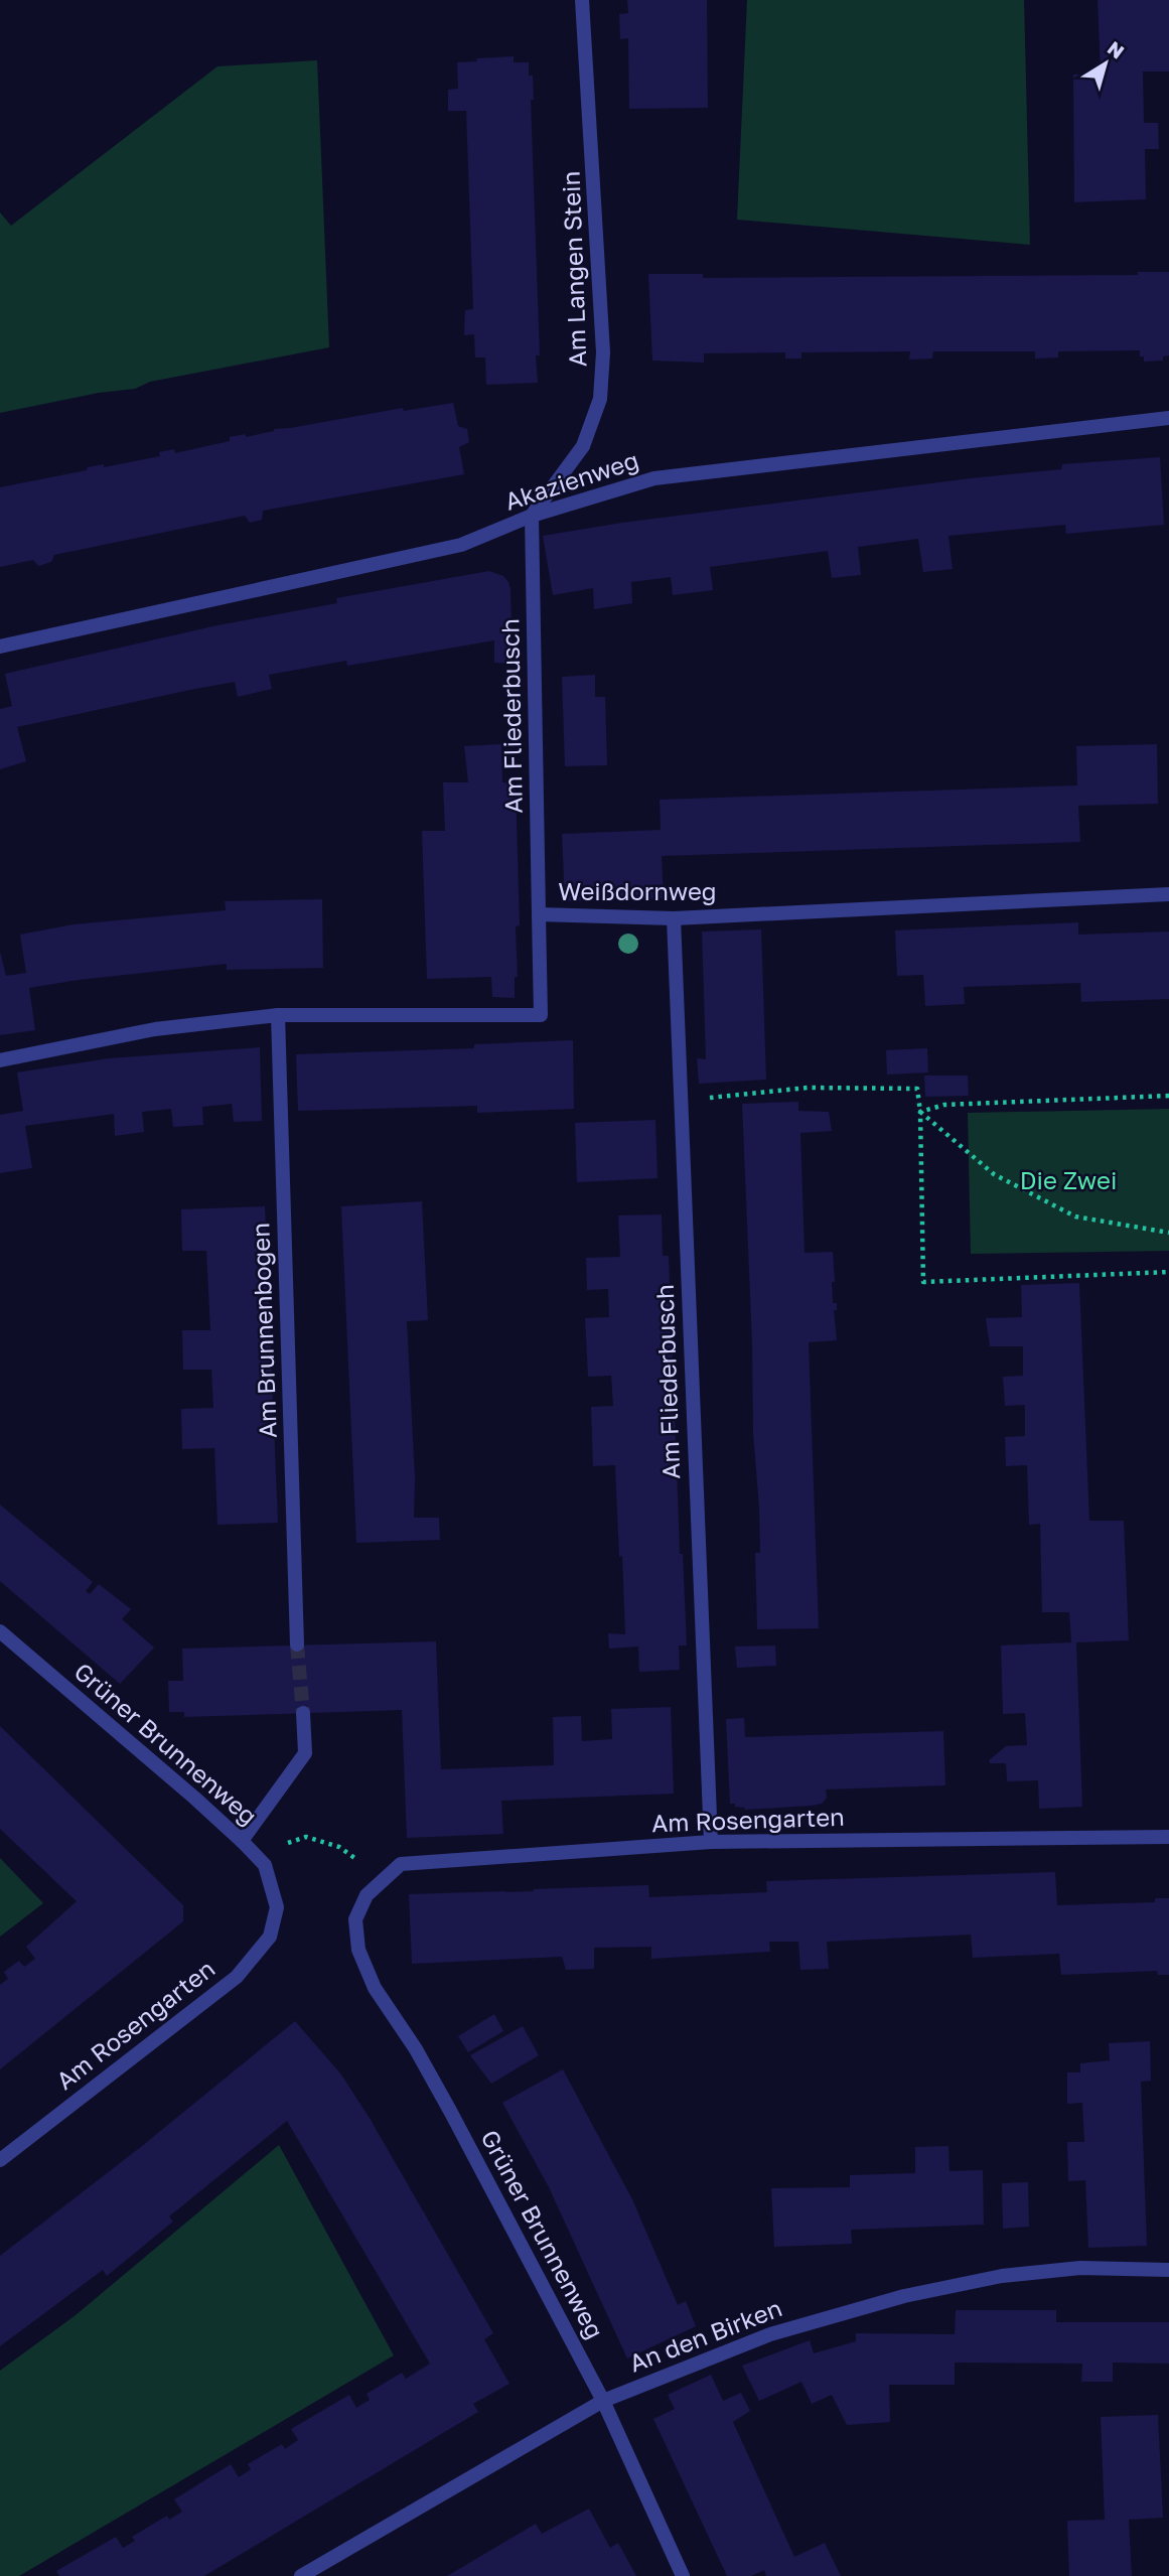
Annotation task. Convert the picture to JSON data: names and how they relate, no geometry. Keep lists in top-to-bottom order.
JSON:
{
  "streets": {
    "street": [
      "Am Langen Stein",
      "Akazienweg",
      "Am Fliederbusch",
      "Weißdornweg",
      "Am Brunnenbogen",
      "Grüner Brunnenweg",
      "Am Rosengarten",
      "An den Birken"
    ]
  },
  "crossings": [
    ["Am Langen Stein", "Akazienweg"],
    ["Am Langen Stein", "Am Fliederbusch"],
    ["Akazienweg", "Am Fliederbusch"],
    ["Am Fliederbusch", "Weißdornweg"],
    ["Am Fliederbusch", "Am Rosengarten"],
    ["Weißdornweg", "Am Brunnenbogen"],
    ["Grüner Brunnenweg", "Am Rosengarten"],
    ["Grüner Brunnenweg", "An den Birken"]
  ],
  "parks": ["Die Zwei"],
  "north": "top right"
}
